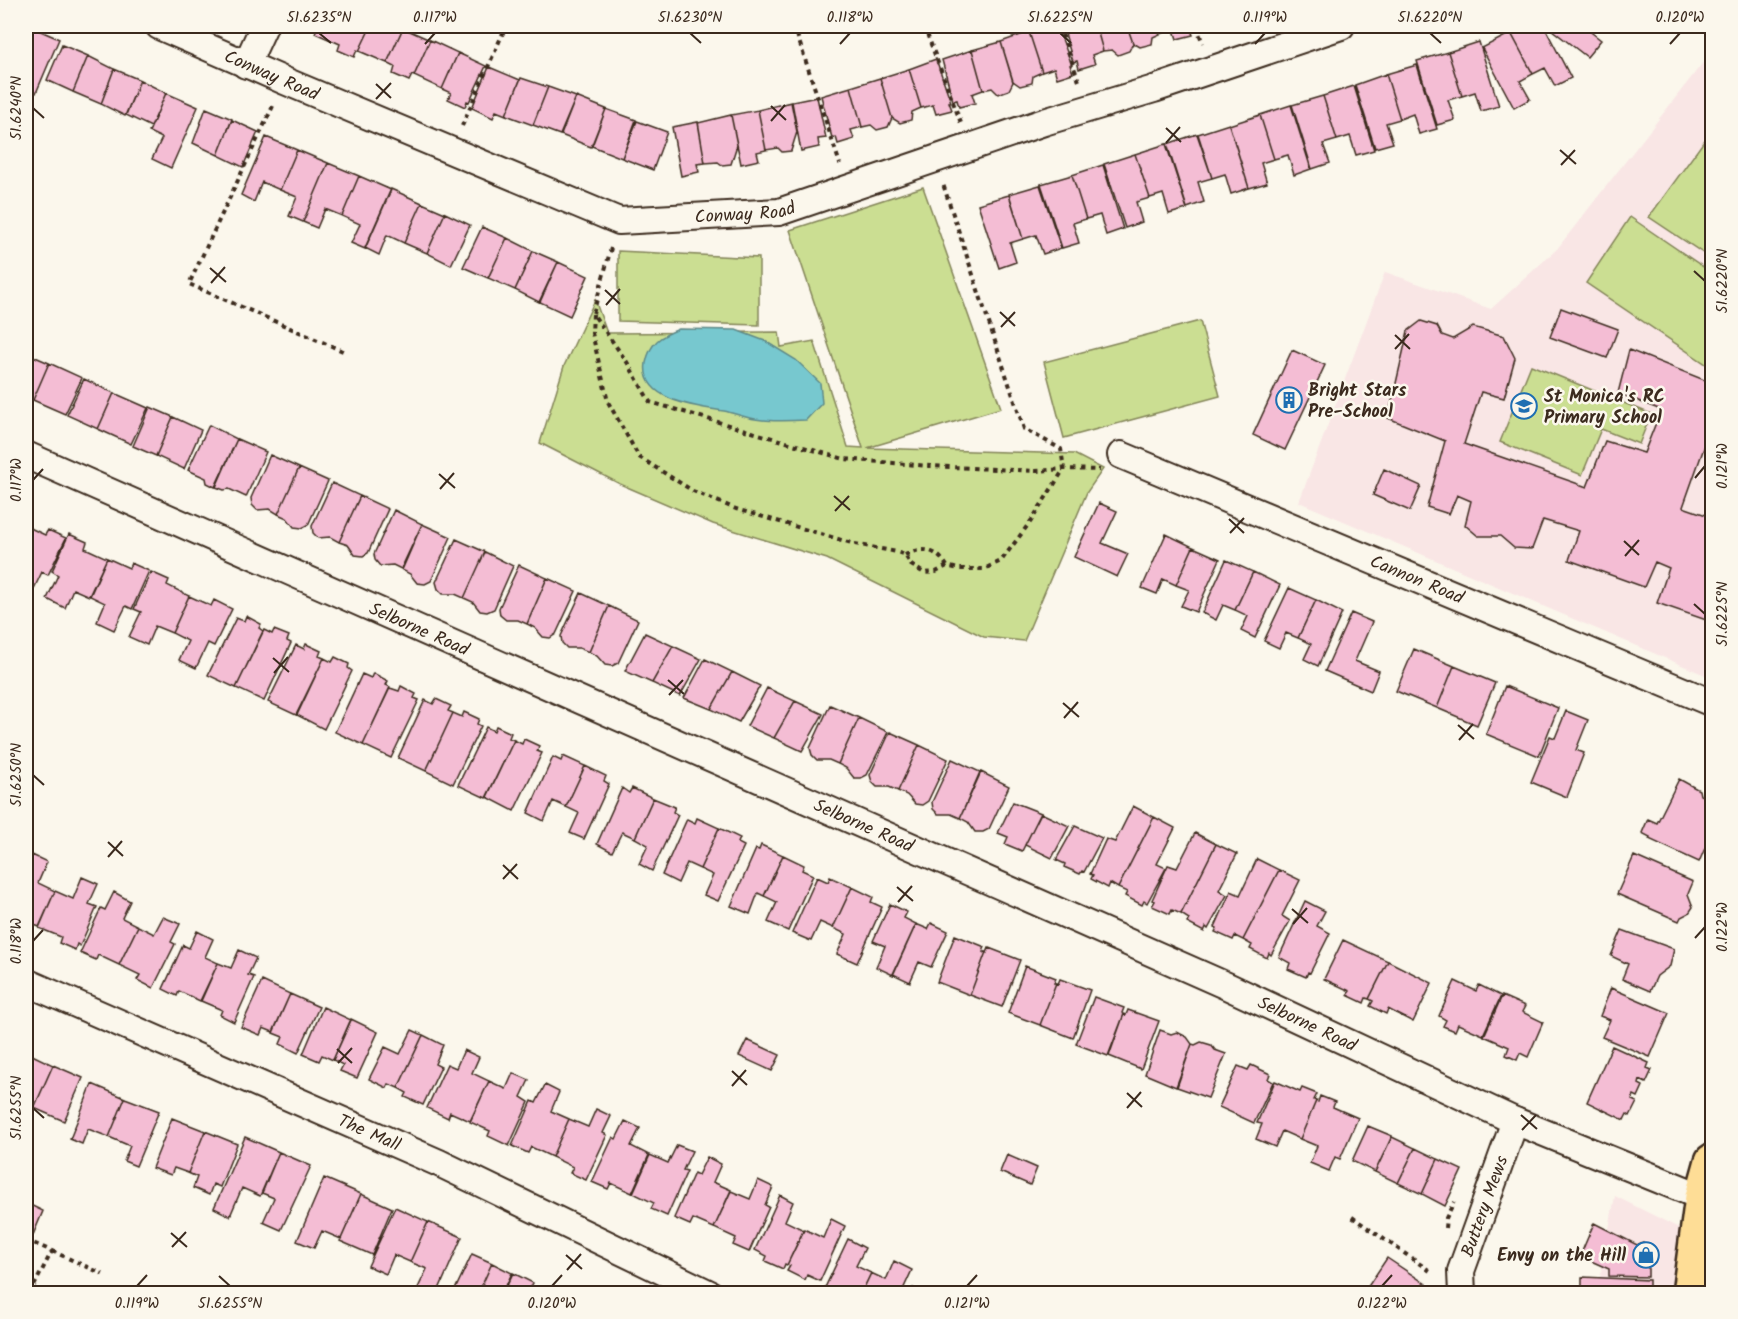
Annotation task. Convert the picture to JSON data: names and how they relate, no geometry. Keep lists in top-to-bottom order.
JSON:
{
  "streets": {
    "street": [
      "Conway Road",
      "Cannon Road",
      "Selborne Road",
      "The Mall",
      "Buttery Mews"
    ]
  },
  "crossings": [
    ["Selborne Road", "Buttery Mews"]
  ],
  "places": {
    "building": ["Bright Stars Pre-School"],
    "school or university": ["St Monica's RC Primary School"],
    "shop": ["Envy on the Hill"]
  },
  "coordinates": [
    "51.6235°N",
    "0.117°W",
    "51.6230°N",
    "0.118°W",
    "51.6225°N",
    "0.119°W",
    "51.6220°N",
    "0.120°W",
    "51.6240°N",
    "0.121°W",
    "51.6250°N",
    "0.122°W",
    "51.6255°N"
  ]
}
